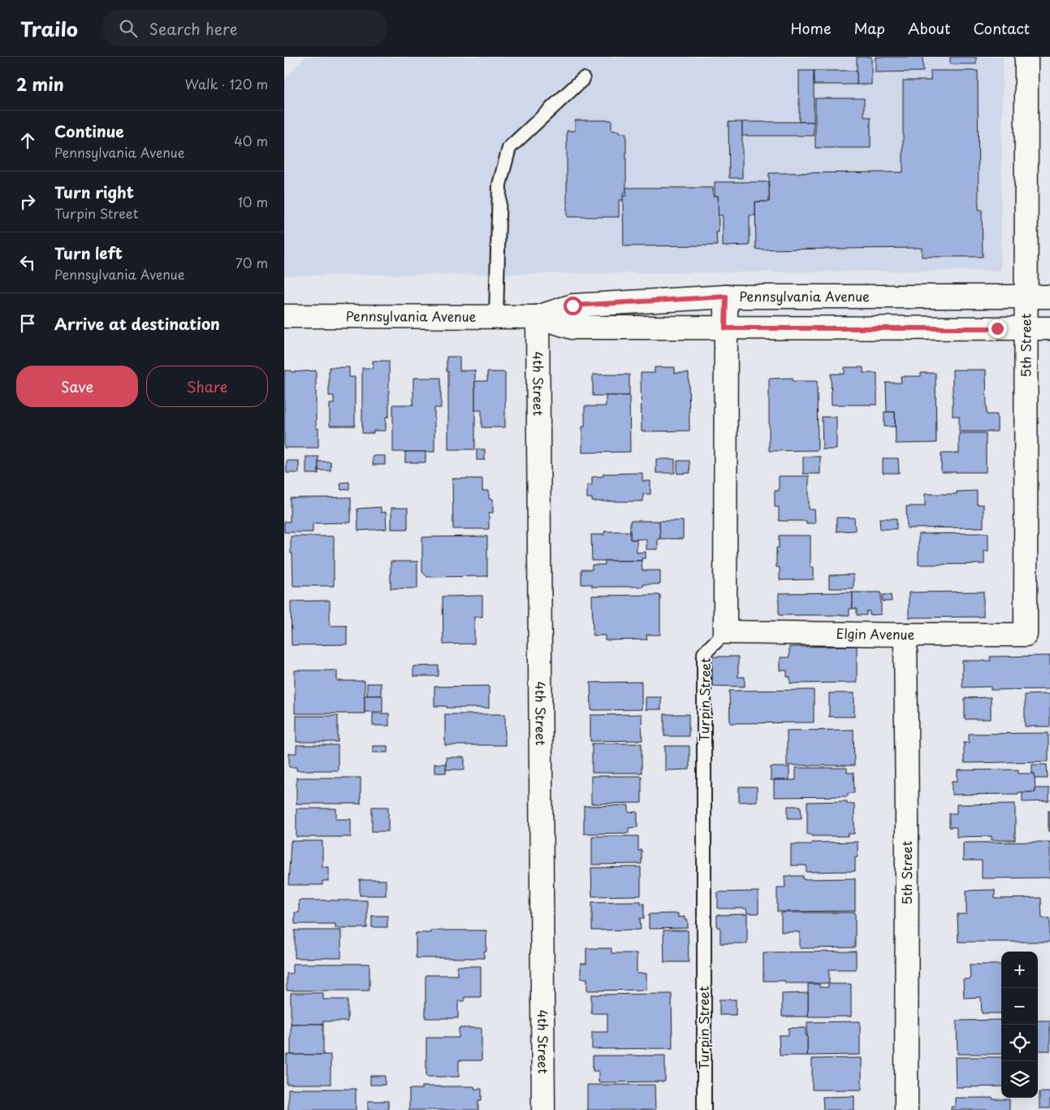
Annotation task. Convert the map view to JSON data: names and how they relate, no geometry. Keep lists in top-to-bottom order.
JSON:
{
  "streets": {
    "street": [
      "Pennsylvania Avenue",
      "5th Street",
      "4th Street",
      "Elgin Avenue"
    ],
    "lane": ["Turpin Street"]
  },
  "crossings": [
    ["Pennsylvania Avenue", "5th Street"],
    ["Pennsylvania Avenue", "4th Street"],
    ["5th Street", "Elgin Avenue"],
    ["Elgin Avenue", "Turpin Street"]
  ],
  "page": {
    "header": "Trailo",
    "search": "Search here",
    "nav": [
      "Home",
      "Map",
      "About",
      "Contact"
    ],
    "heading": ["2 min", "Walk · 120 m"],
    "list": [
      ["Continue", "Pennsylvania Avenue", "40 m"],
      ["Turn right", "Turpin Street", "10 m"],
      ["Turn left", "Pennsylvania Avenue", "70 m"],
      "Arrive at destination"
    ],
    "buttons": ["Save", "Share"],
    "map_buttons": ["+", "−"]
  }
}
